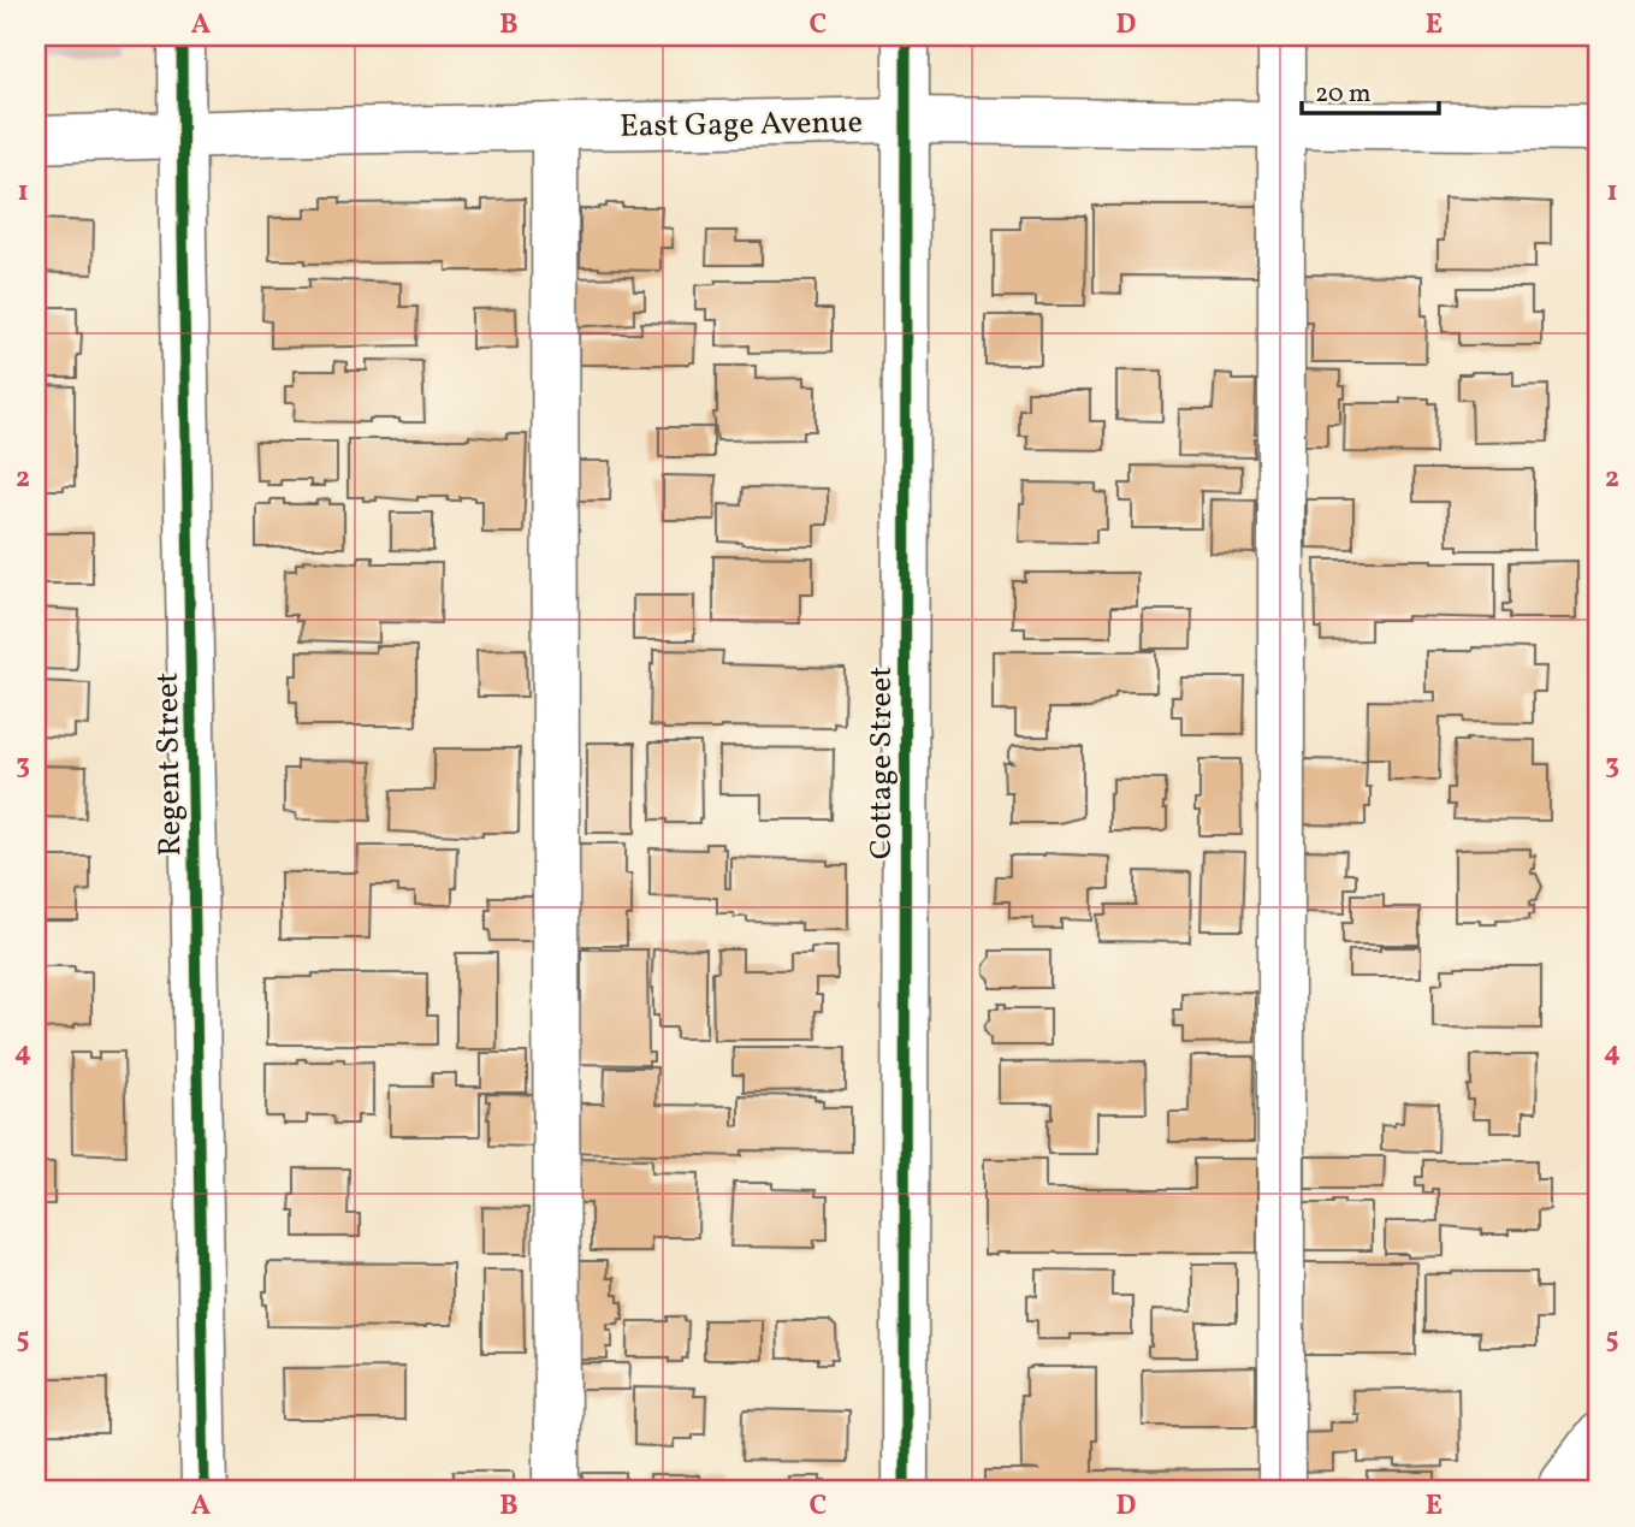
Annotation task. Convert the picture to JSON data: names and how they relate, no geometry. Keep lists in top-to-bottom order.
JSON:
{
  "streets": {
    "street": ["East Gage Avenue", "Cottage Street", "Regent Street"]
  },
  "crossings": [
    ["East Gage Avenue", "Cottage Street"],
    ["East Gage Avenue", "Regent Street"]
  ],
  "scale_bar": "20 m",
  "grid": {
    "columns": [
      "A",
      "B",
      "C",
      "D",
      "E"
    ],
    "rows": [
      "1",
      "2",
      "3",
      "4",
      "5"
    ]
  }
}
